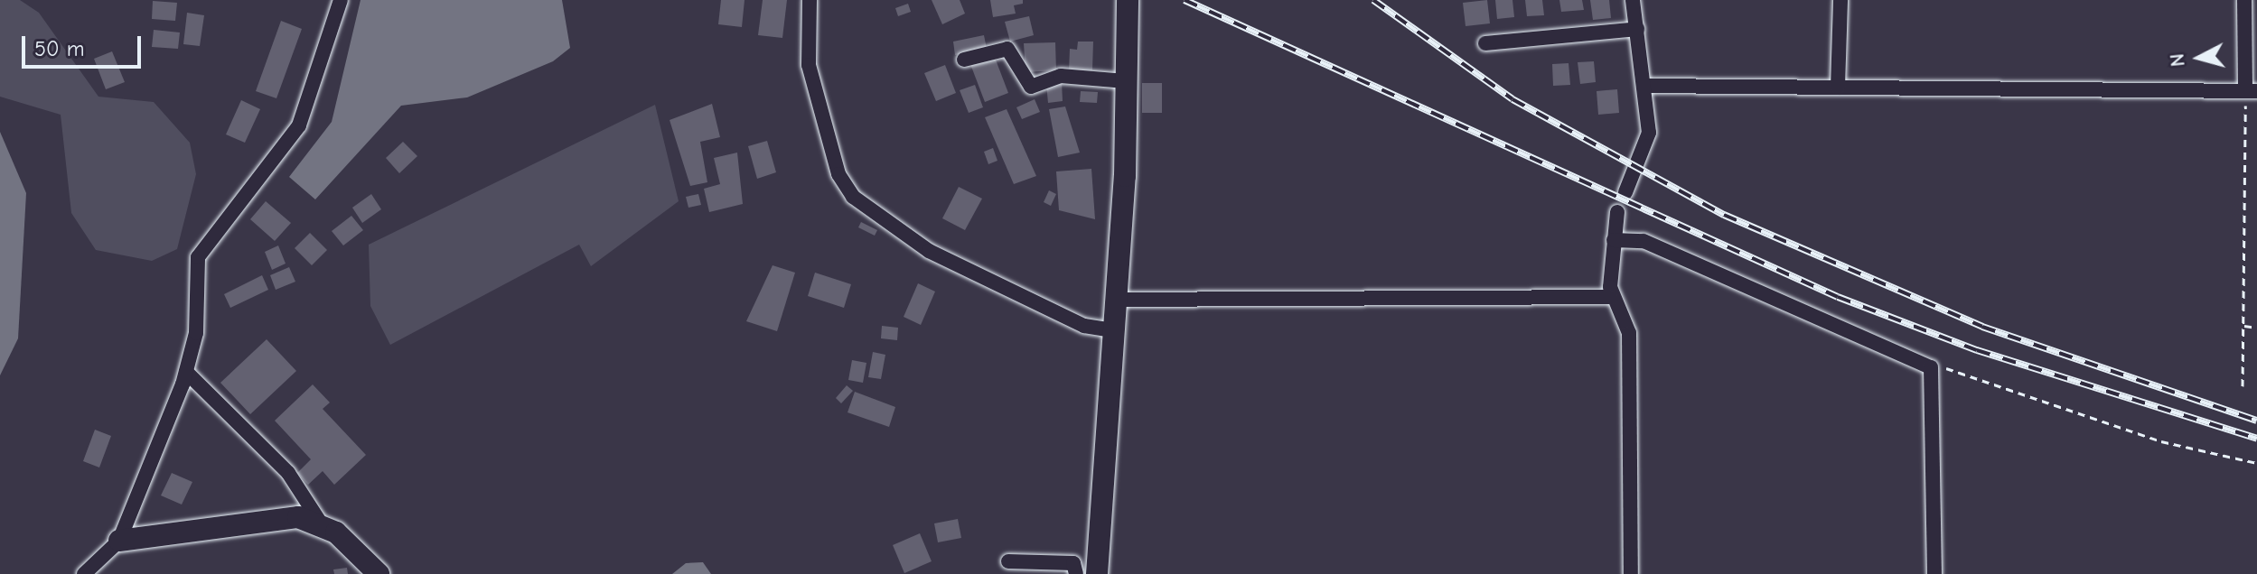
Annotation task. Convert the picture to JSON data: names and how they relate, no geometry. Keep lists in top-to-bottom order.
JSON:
{
  "scale_bar": "50 m",
  "north": "left"
}
